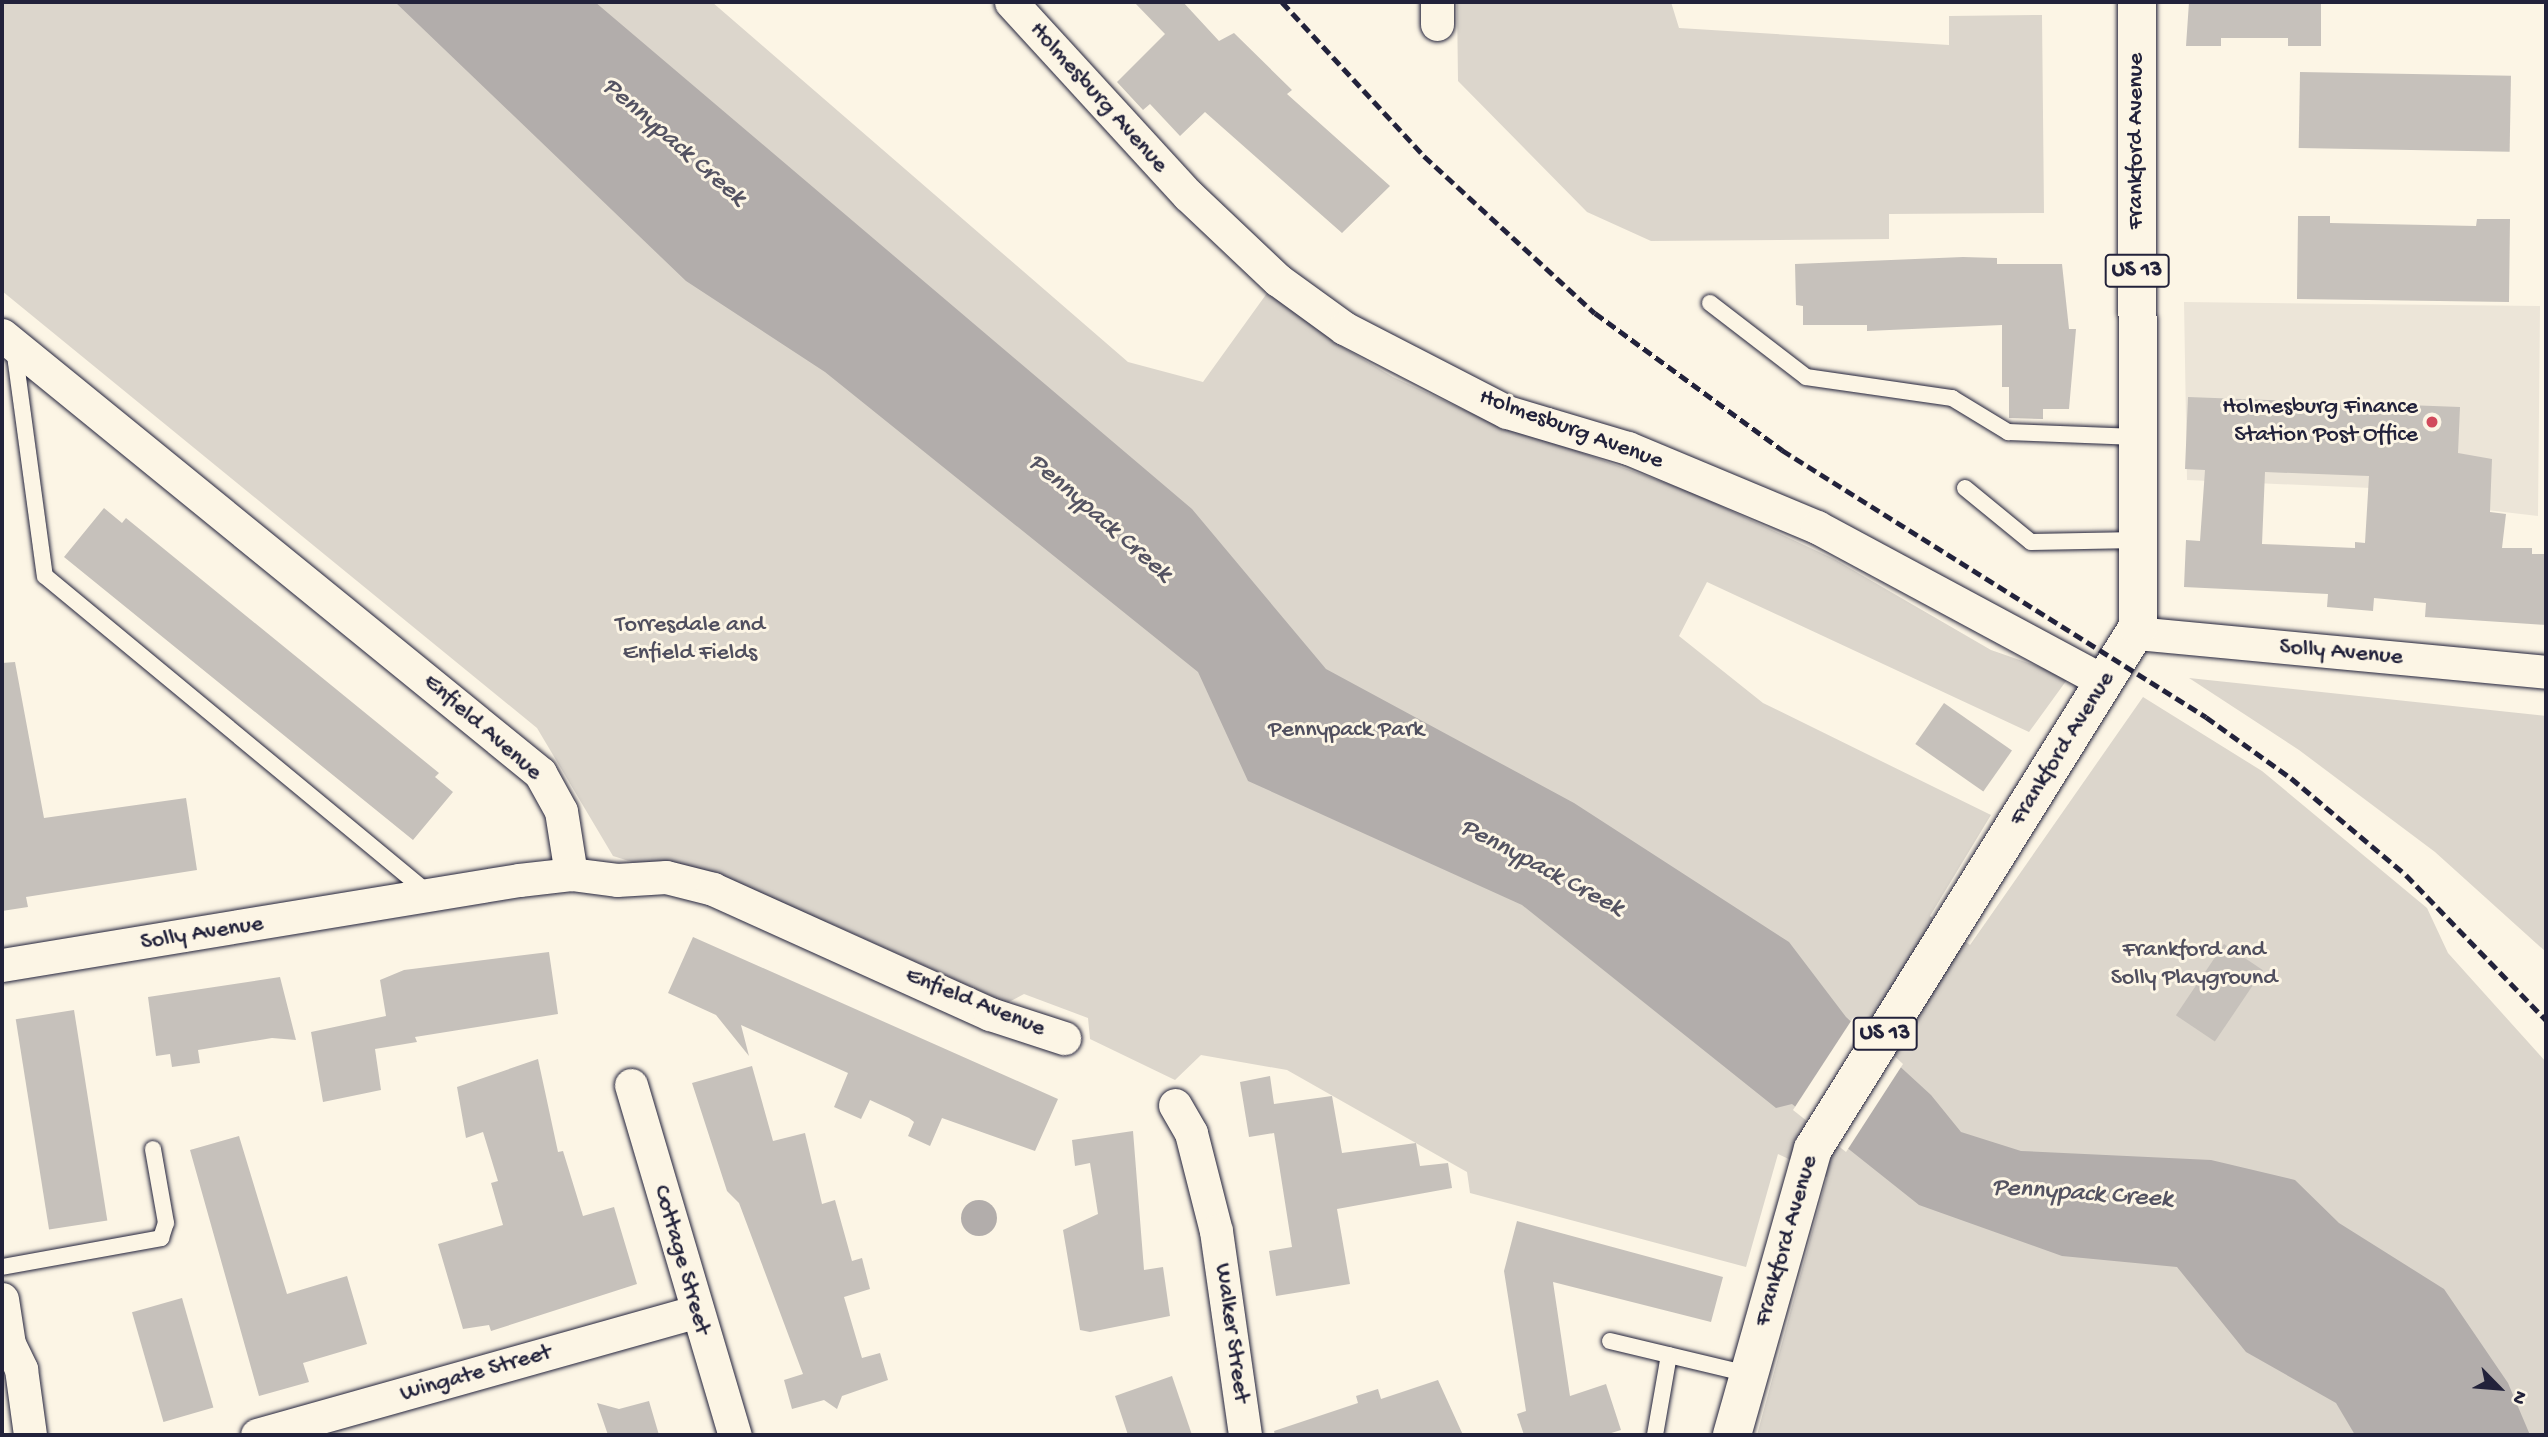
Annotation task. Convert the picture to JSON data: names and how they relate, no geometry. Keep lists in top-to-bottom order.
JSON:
{
  "streets": {
    "main road": ["Frankford Avenue", "US 13"],
    "street": [
      "Holmesburg Avenue",
      "Solly Avenue",
      "Enfield Avenue",
      "Cottage Street",
      "Walker Street",
      "Wingate Street"
    ]
  },
  "crossings": [
    ["Holmesburg Avenue", "Frankford Avenue"],
    ["Frankford Avenue", "Solly Avenue"],
    ["Cottage Street", "Wingate Street"]
  ],
  "water": ["Pennypack Creek"],
  "parks": ["Torresdale and Enfield Fields", "Pennypack Park", "Frankford and Solly Playground"],
  "places": ["Holmesburg Finance Station Post Office"],
  "north": "bottom right"
}
